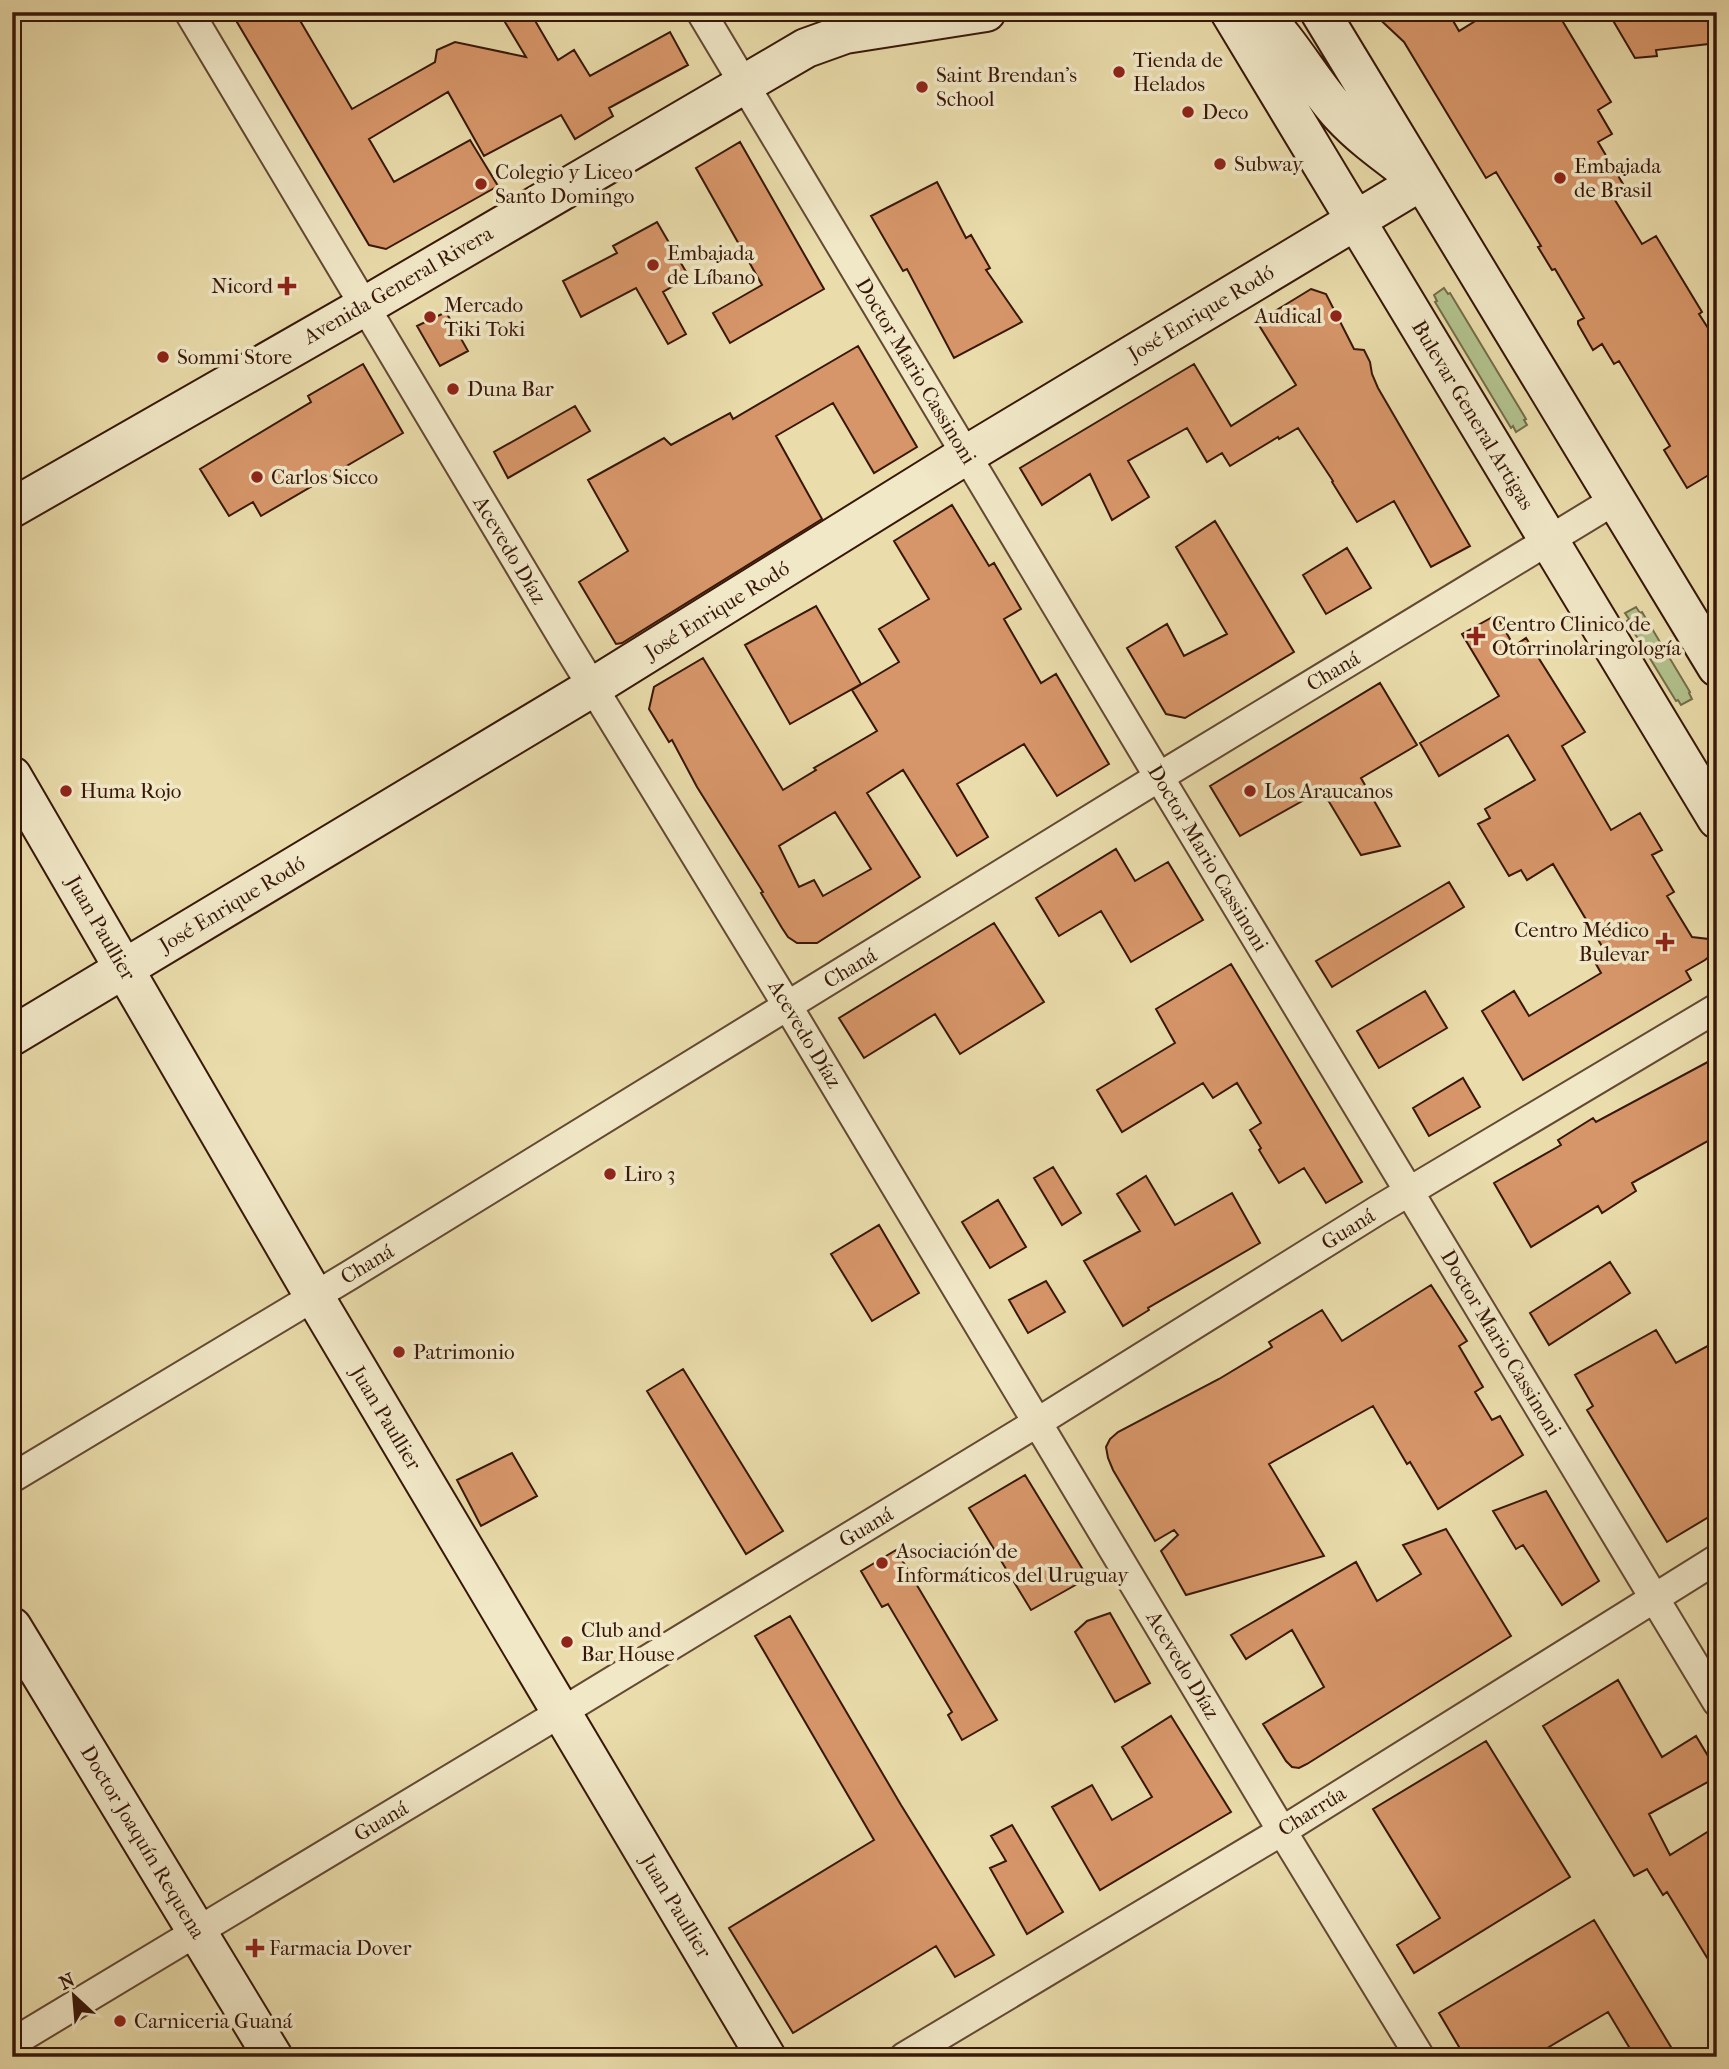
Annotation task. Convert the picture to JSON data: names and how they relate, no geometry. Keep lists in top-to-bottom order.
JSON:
{
  "streets": {
    "street": [
      "Avenida General Rivera",
      "José Enrique Rodó",
      "Doctor Mario Cassinoni",
      "Bulevar General Artigas",
      "Acevedo Díaz",
      "Chaná",
      "Juan Paullier",
      "Guaná",
      "Charrúa",
      "Doctor Joaquín Requena"
    ]
  },
  "crossings": [
    ["Avenida General Rivera", "Doctor Mario Cassinoni"],
    ["Avenida General Rivera", "Acevedo Díaz"],
    ["José Enrique Rodó", "Doctor Mario Cassinoni"],
    ["José Enrique Rodó", "Bulevar General Artigas"],
    ["José Enrique Rodó", "Acevedo Díaz"],
    ["José Enrique Rodó", "Juan Paullier"],
    ["Doctor Mario Cassinoni", "Chaná"],
    ["Doctor Mario Cassinoni", "Guaná"],
    ["Doctor Mario Cassinoni", "Charrúa"],
    ["Bulevar General Artigas", "Chaná"],
    ["Acevedo Díaz", "Chaná"],
    ["Acevedo Díaz", "Guaná"],
    ["Acevedo Díaz", "Charrúa"],
    ["Chaná", "Juan Paullier"],
    ["Juan Paullier", "Guaná"],
    ["Guaná", "Doctor Joaquín Requena"]
  ],
  "places": {
    "other": [
      "Tienda de Helados",
      "Saint Brendan's School",
      "Deco",
      "Subway",
      "Embajada de Brasil",
      "Colegio y Liceo Santo Domingo",
      "Embajada de Líbano",
      "Audical",
      "Mercado Tiki Toki",
      "Sommi Store",
      "Duna Bar",
      "Carlos Sicco",
      "Huma Rojo",
      "Los Araucanos",
      "Liro 3",
      "Patrimonio",
      "Asociación de Informáticos del Uruguay",
      "Club and Bar House",
      "Carniceria Guaná"
    ],
    "health": [
      "Nicord",
      "Centro Clinico de Otorrinolaringología",
      "Centro Médico Bulevar",
      "Farmacia Dover"
    ]
  },
  "north": "top left"
}
